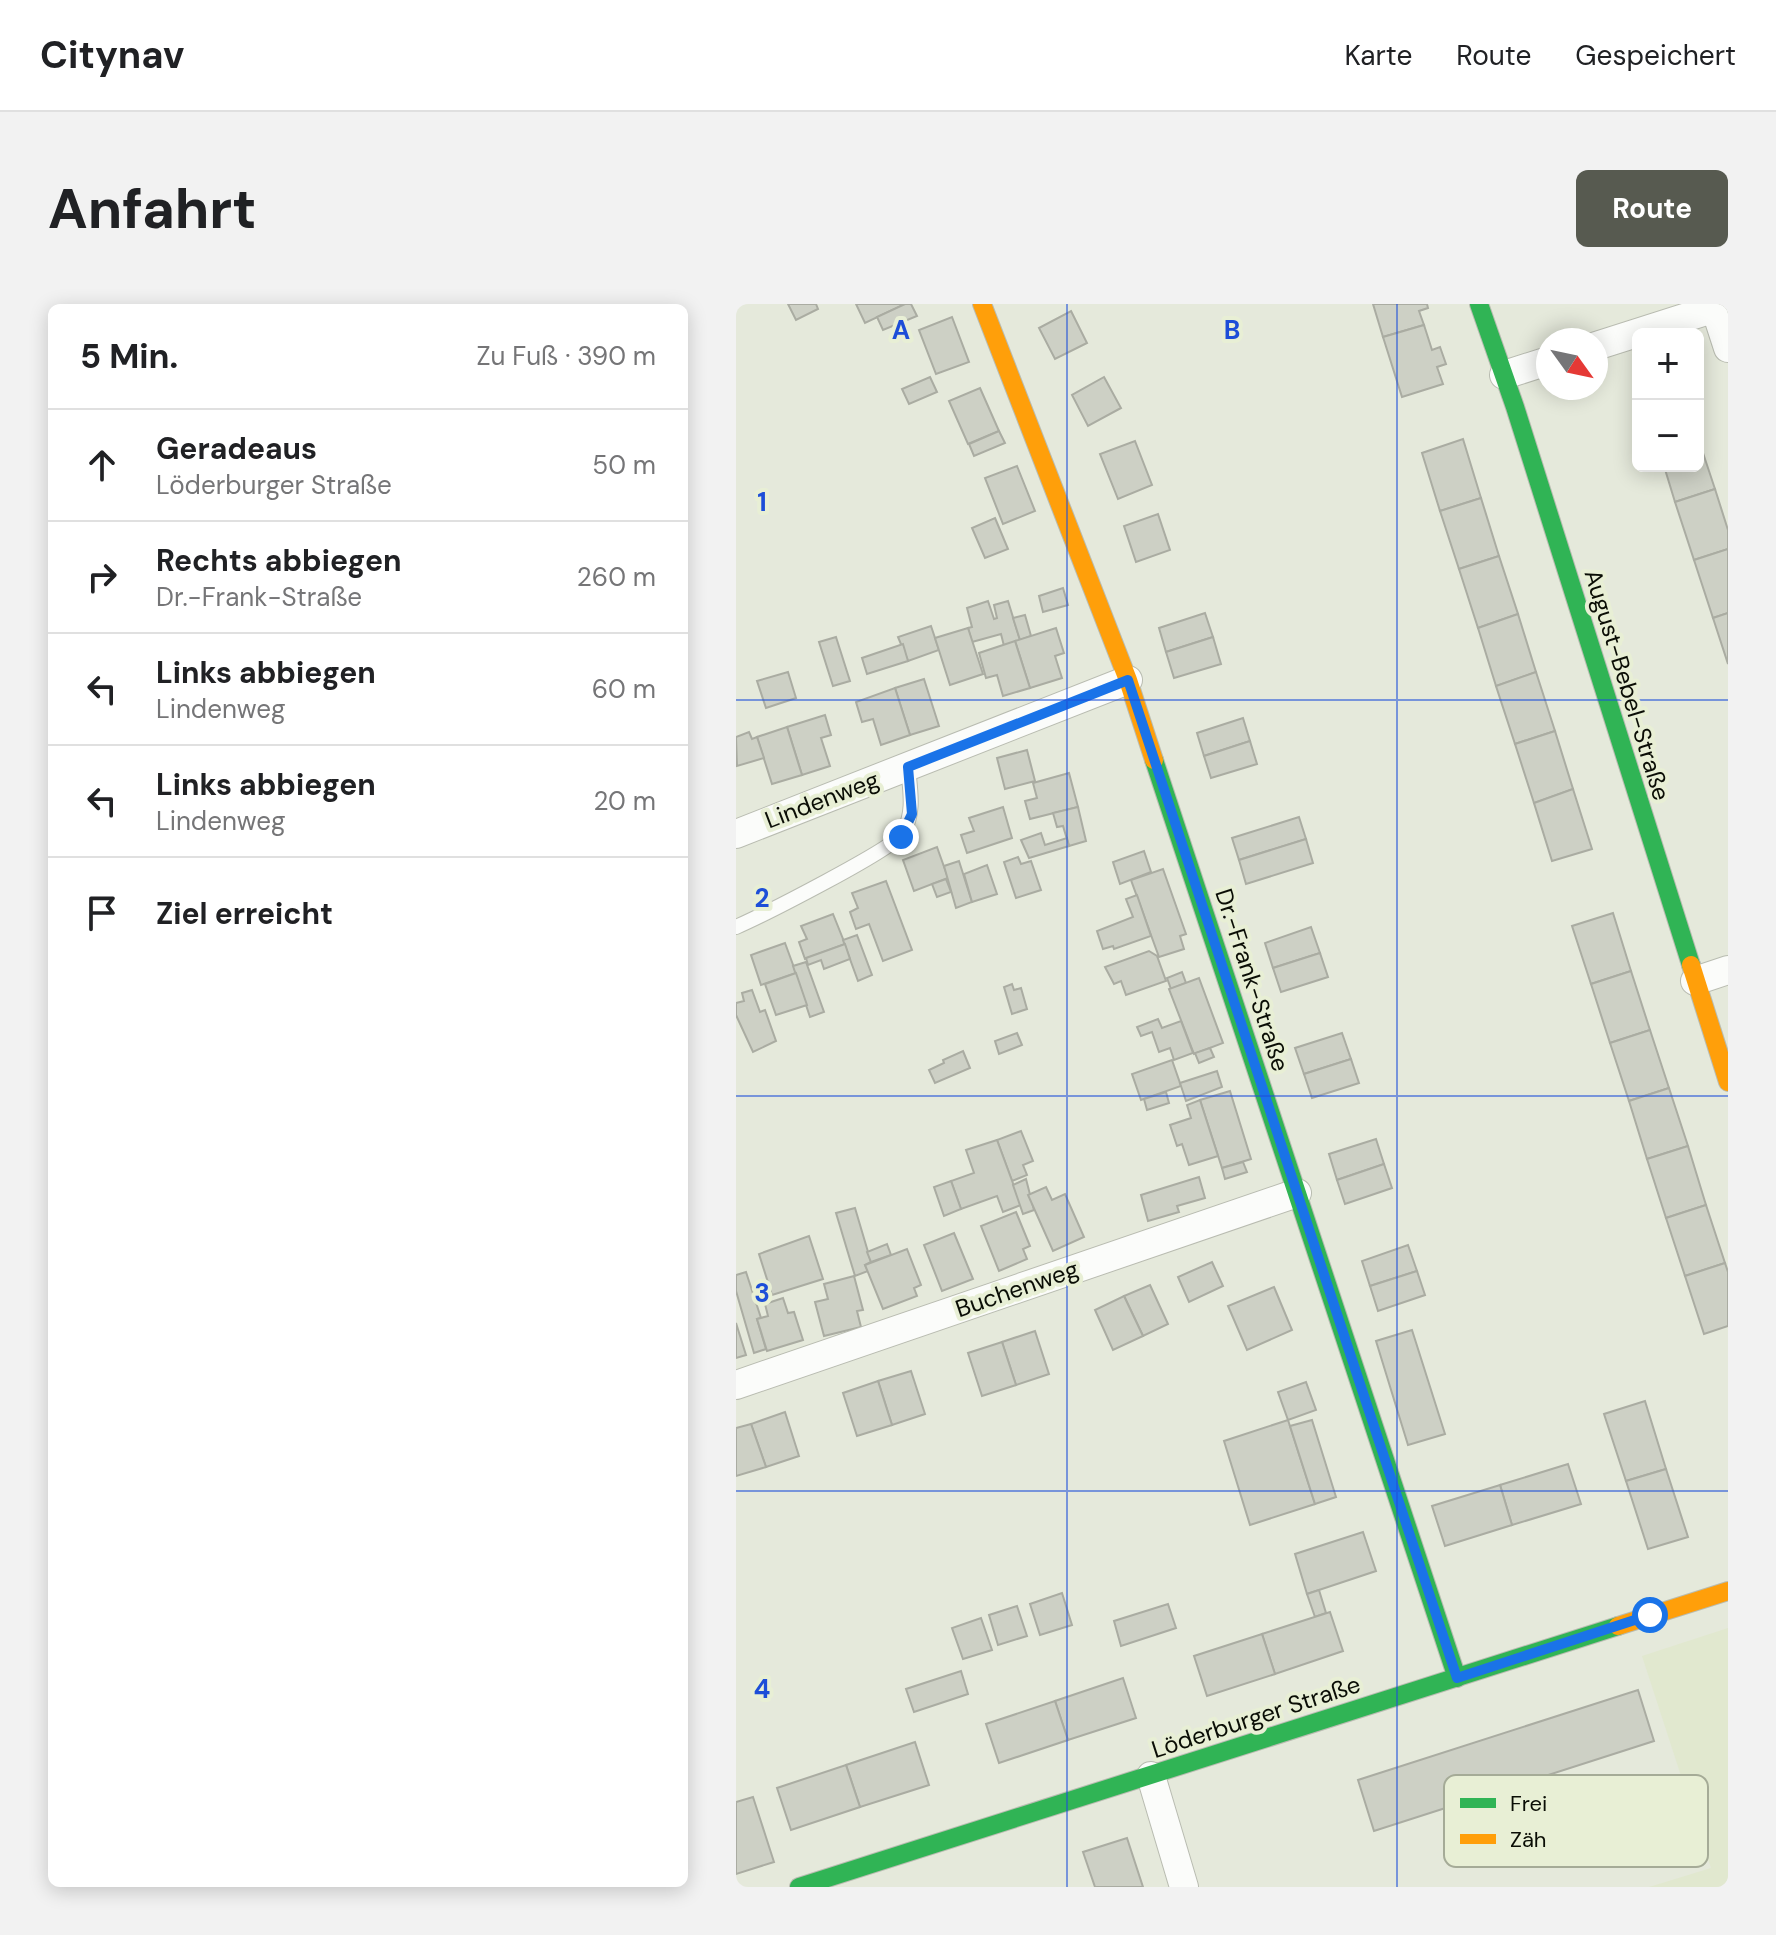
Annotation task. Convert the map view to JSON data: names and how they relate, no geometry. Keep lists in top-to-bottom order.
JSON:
{
  "streets": {
    "street": [
      "August-Bebel-Straße",
      "Lindenweg",
      "Dr.-Frank-Straße",
      "Buchenweg",
      "Löderburger Straße"
    ]
  },
  "crossings": [
    ["Lindenweg", "Dr.-Frank-Straße"],
    ["Dr.-Frank-Straße", "Buchenweg"],
    ["Dr.-Frank-Straße", "Löderburger Straße"]
  ],
  "legend": ["Frei", "Zäh"],
  "north": "bottom right",
  "page": {
    "header": "Citynav",
    "nav": ["Karte", "Route", "Gespeichert"],
    "buttons": "Route",
    "title": "Anfahrt",
    "heading": ["5 Min.", "Zu Fuß · 390 m"],
    "map_buttons": ["+", "−"],
    "list": [
      ["Geradeaus", "Löderburger Straße", "50 m"],
      ["Rechts abbiegen", "Dr.-Frank-Straße", "260 m"],
      ["Links abbiegen", "Lindenweg", "60 m"],
      ["Links abbiegen", "Lindenweg", "20 m"],
      "Ziel erreicht"
    ]
  },
  "grid": {
    "columns": ["A", "B"],
    "rows": [
      "1",
      "2",
      "3",
      "4"
    ]
  }
}
